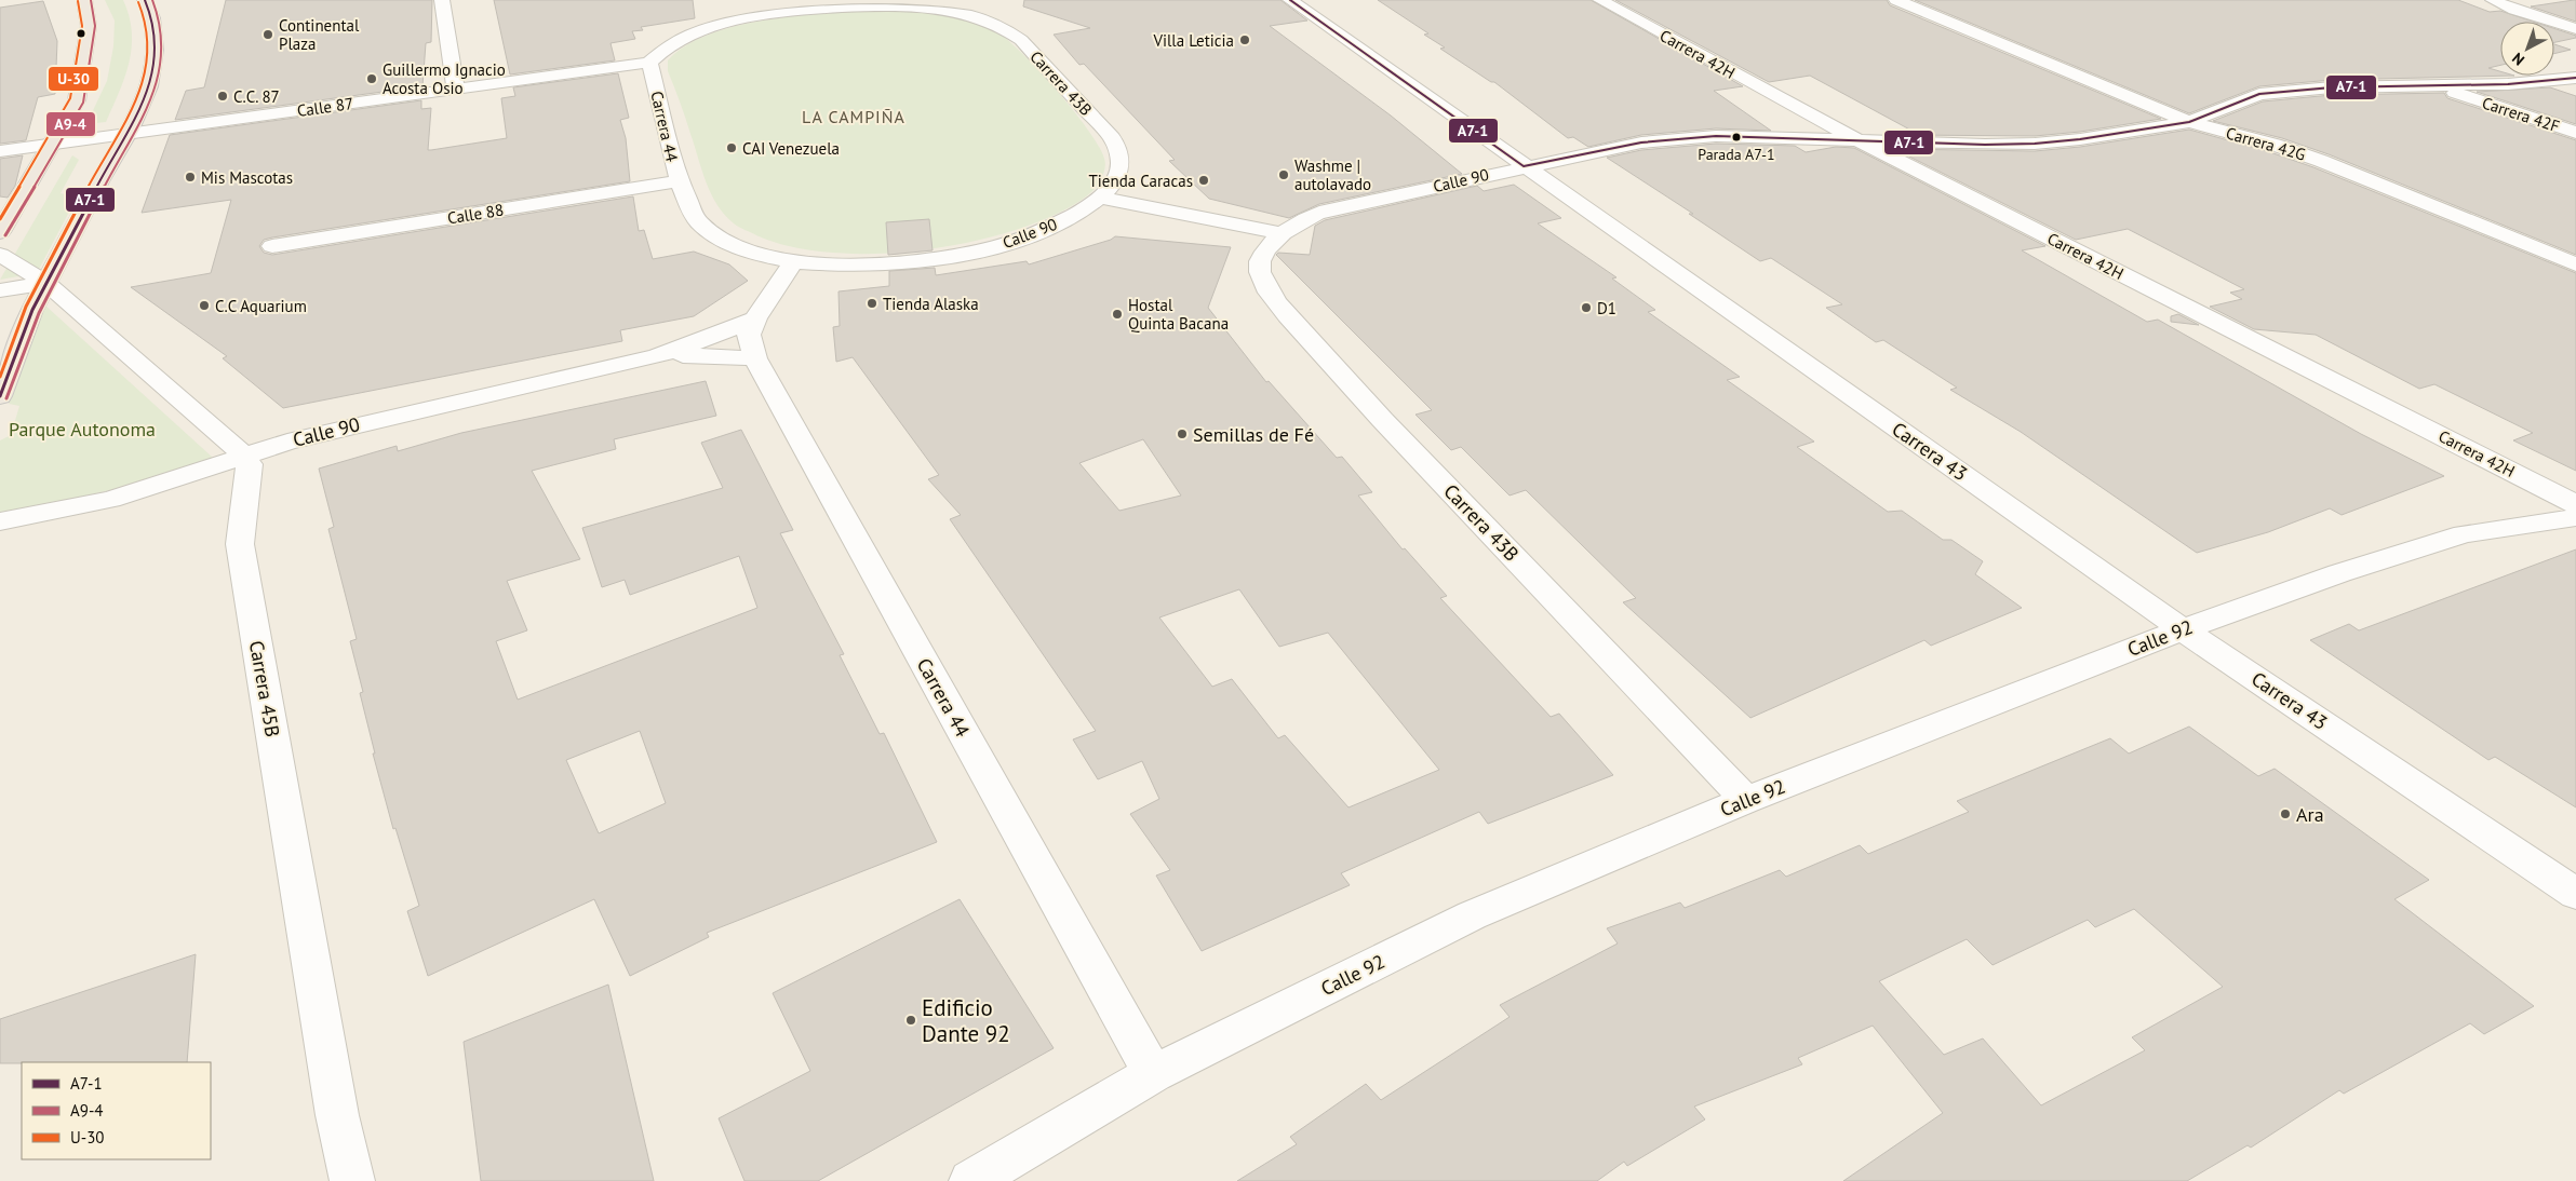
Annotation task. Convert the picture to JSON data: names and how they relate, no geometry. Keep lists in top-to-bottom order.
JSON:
{
  "streets": {
    "street": [
      "Carrera 42H",
      "Carrera 43B",
      "Calle 87",
      "Carrera 42F",
      "Carrera 44",
      "Carrera 42G",
      "Calle 90",
      "Calle 88",
      "Carrera 43",
      "Calle 92",
      "Carrera 45B"
    ]
  },
  "crossings": [
    ["Carrera 42H", "Calle 90"],
    ["Carrera 43B", "Calle 90"],
    ["Carrera 43B", "Calle 92"],
    ["Calle 87", "Carrera 44"],
    ["Carrera 42F", "Calle 90"],
    ["Carrera 44", "Calle 90"],
    ["Carrera 44", "Calle 88"],
    ["Carrera 44", "Calle 92"],
    ["Carrera 42G", "Calle 90"],
    ["Calle 90", "Carrera 43"],
    ["Calle 90", "Carrera 45B"],
    ["Carrera 43", "Calle 92"]
  ],
  "districts": ["LA CAMPIÑA"],
  "parks": ["Parque Autonoma"],
  "places": [
    "Continental Plaza",
    "Villa Leticia",
    "Guillermo Ignacio Acosta Osio",
    "C.C. 87",
    "Parada A7-1",
    "CAI Venezuela",
    "Washme | autolavado",
    "Mis Mascotas",
    "Tienda Caracas",
    "Tienda Alaska",
    "C.C Aquarium",
    "D1",
    "Hostal Quinta Bacana",
    "Semillas de Fé",
    "Ara",
    "Edificio Dante 92"
  ],
  "lines": ["transit line A7-1", "transit line A9-4", "transit line U-30"],
  "legend": ["A7-1", "A9-4", "U-30"],
  "north": "bottom left"
}
